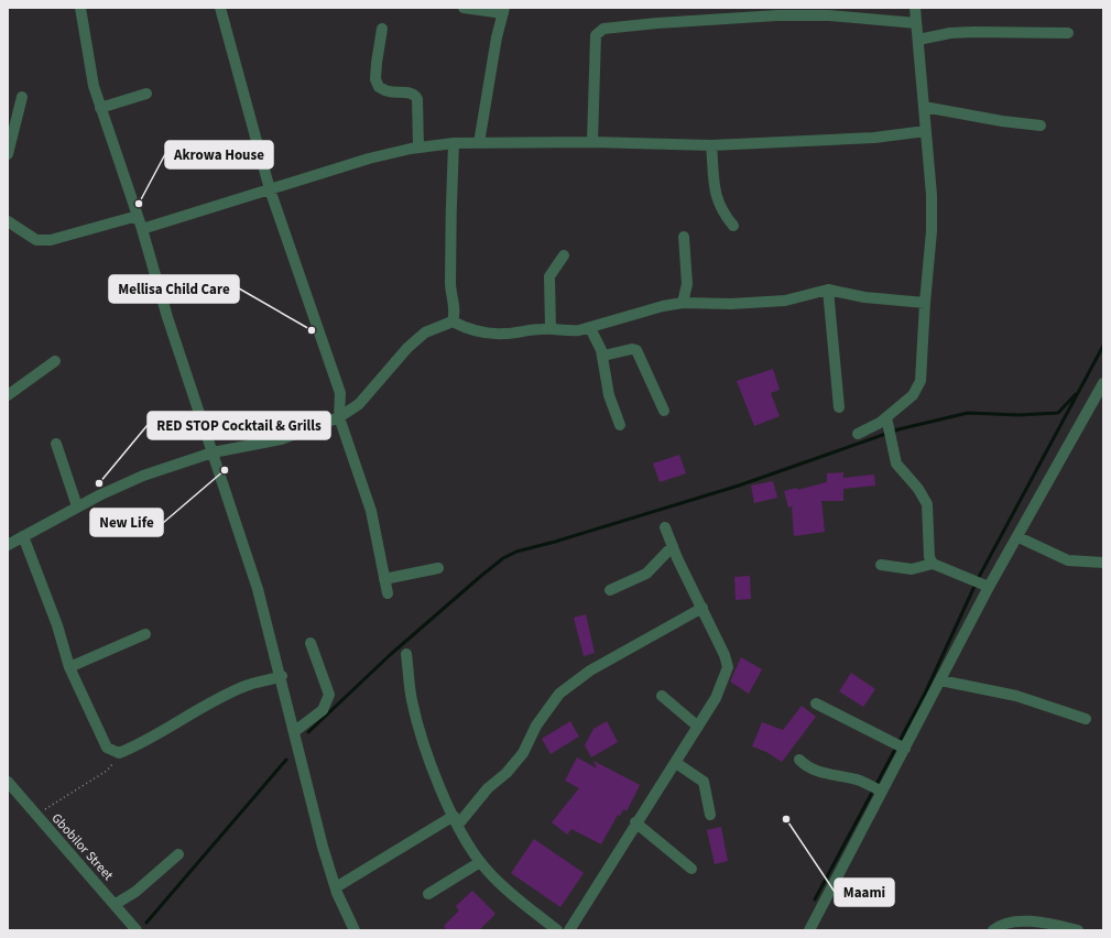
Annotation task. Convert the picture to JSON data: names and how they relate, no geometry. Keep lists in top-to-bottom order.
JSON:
{
  "streets": {
    "street": ["Gbobilor Street"]
  },
  "places": [
    "Akrowa House",
    "Mellisa Child Care",
    "New Life",
    "RED STOP Cocktail & Grills",
    "Maami"
  ]
}
